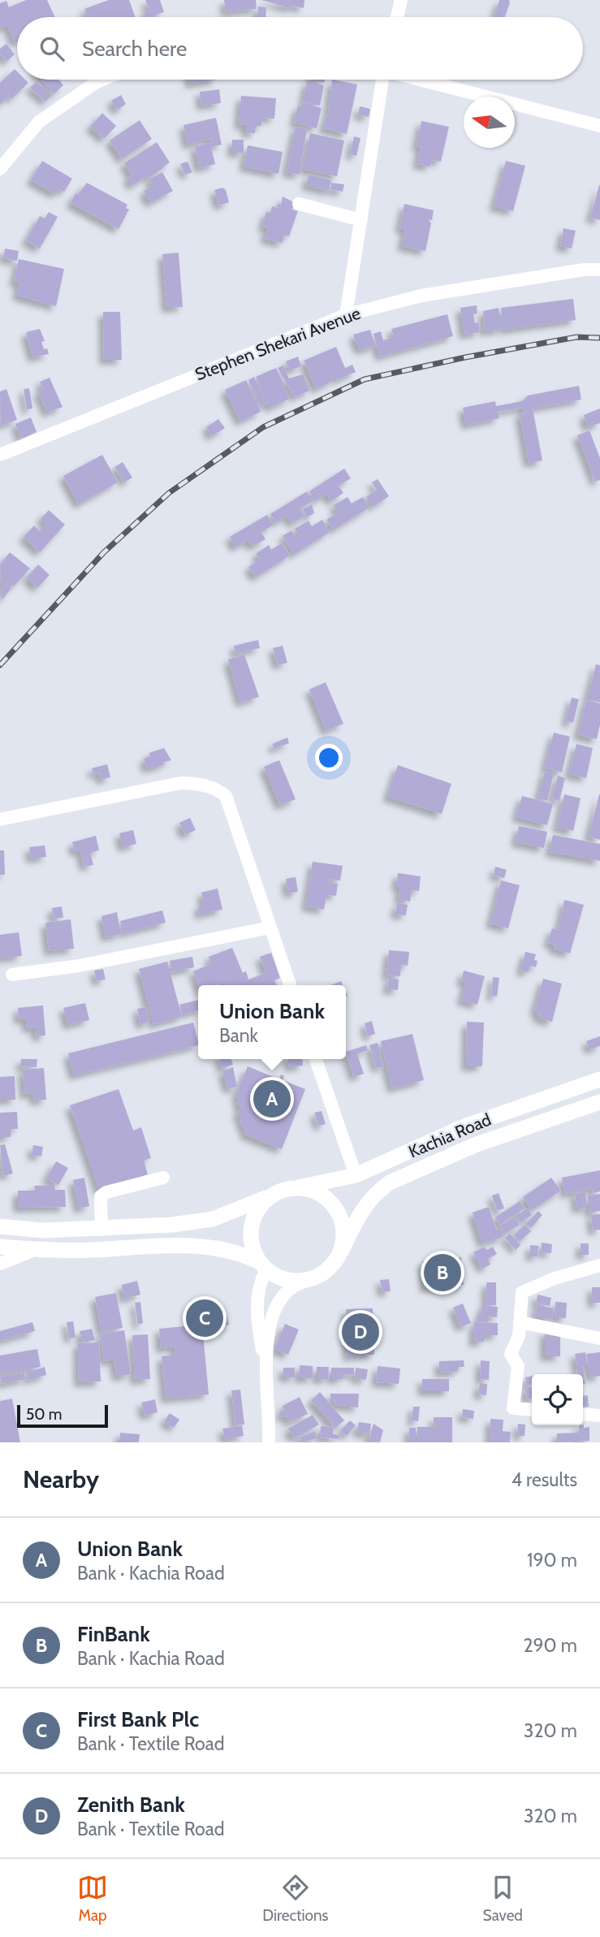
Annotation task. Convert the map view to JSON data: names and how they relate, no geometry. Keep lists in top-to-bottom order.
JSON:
{
  "streets": {
    "main road": ["Kachia Road"],
    "street": ["Stephen Shekari Avenue"]
  },
  "scale_bar": "50 m",
  "north": "left",
  "page": {
    "search": "Search here",
    "popup": ["Union Bank", "Bank"],
    "pins": [
      "A",
      "B",
      "C",
      "D"
    ],
    "scale": "50 m",
    "heading": ["Nearby", "4 results"],
    "list": [
      {
        "mark": "A",
        "name": "Union Bank",
        "note": "Bank · Kachia Road",
        "value": "190 m"
      },
      {
        "mark": "B",
        "name": "FinBank",
        "note": "Bank · Kachia Road",
        "value": "290 m"
      },
      {
        "mark": "C",
        "name": "First Bank Plc",
        "note": "Bank · Textile Road",
        "value": "320 m"
      },
      {
        "mark": "D",
        "name": "Zenith Bank",
        "note": "Bank · Textile Road",
        "value": "320 m"
      }
    ],
    "nav": ["Map", "Directions", "Saved"]
  }
}
